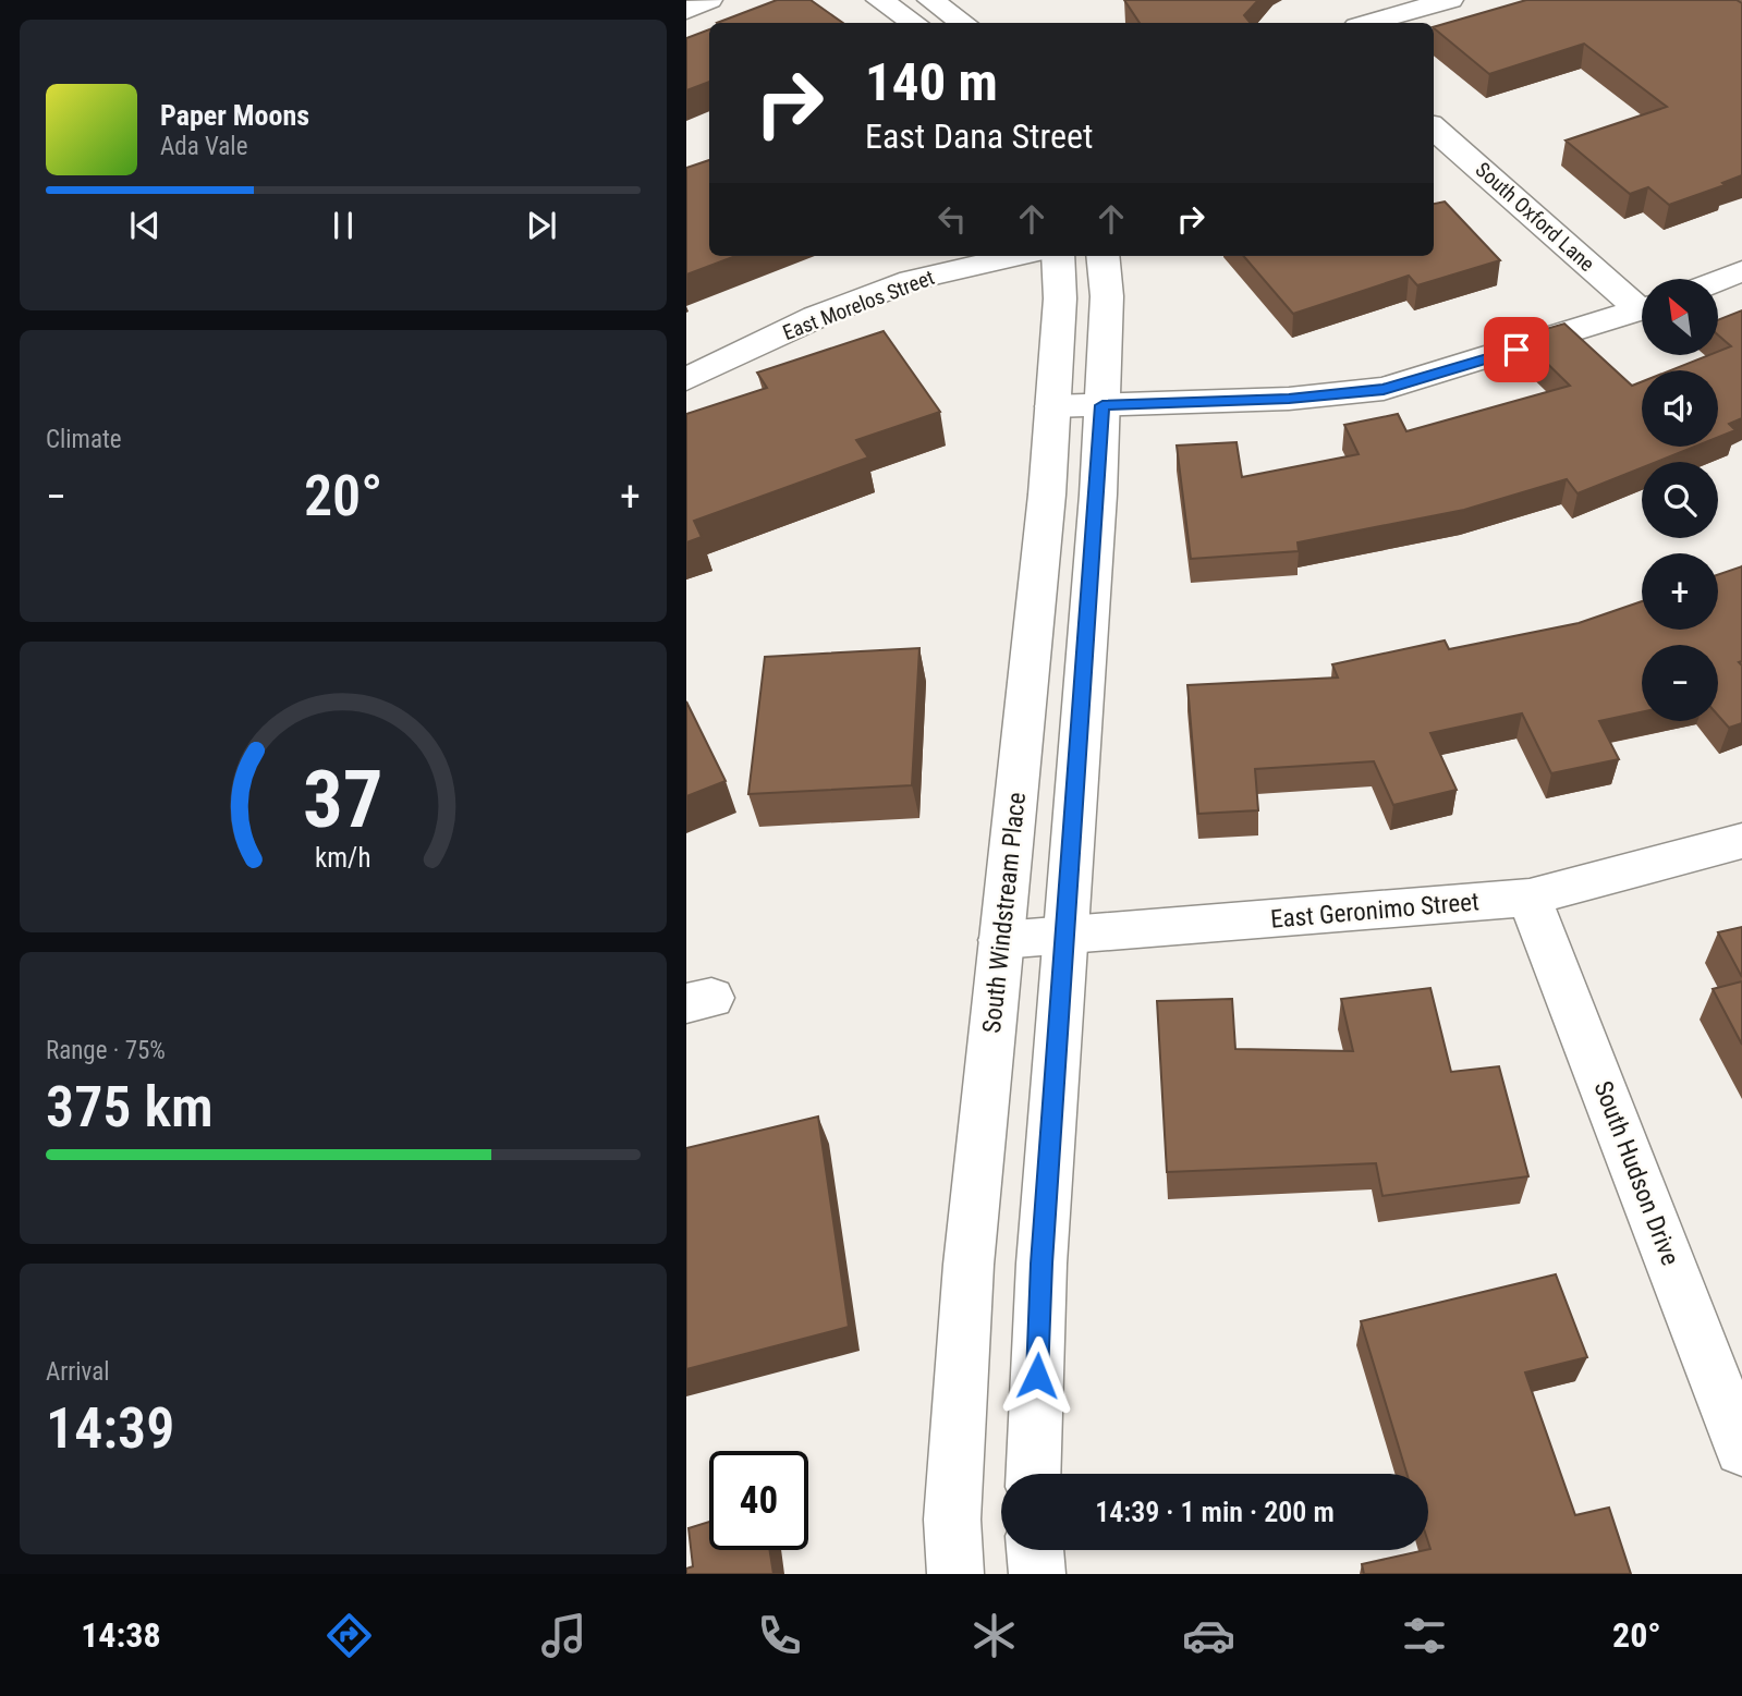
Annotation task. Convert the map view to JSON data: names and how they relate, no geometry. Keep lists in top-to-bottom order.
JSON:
{
  "streets": {
    "street": [
      "South Oxford Lane",
      "East Morelos Street",
      "East Geronimo Street",
      "South Windstream Place",
      "South Hudson Drive"
    ]
  },
  "crossings": [
    ["East Geronimo Street", "South Windstream Place"],
    ["East Geronimo Street", "South Hudson Drive"]
  ],
  "north": "top left",
  "page": {
    "turn": ["140 m", "East Dana Street"],
    "song": ["Paper Moons", "Ada Vale"],
    "map_buttons": ["+", "−"],
    "tile": [
      "Climate",
      ["Range · 75%", "375 km"],
      ["Arrival", "14:39"]
    ],
    "heat": ["−", "20°", "+"],
    "limit": "40",
    "trip": "14:39 · 1 min · 200 m",
    "tabs": ["14:38", "20°"],
    "gauge": ["37", "km/h"]
  }
}
